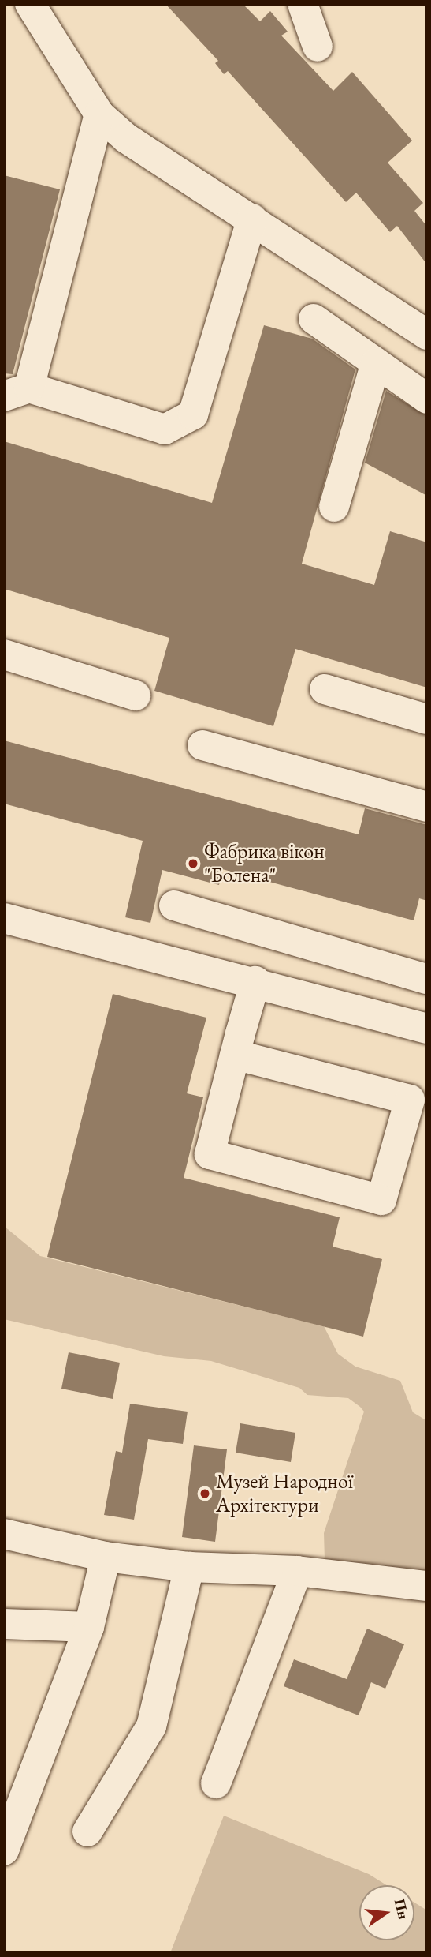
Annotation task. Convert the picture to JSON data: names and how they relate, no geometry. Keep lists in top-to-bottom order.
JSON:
{
  "places": ["Фабрика вікон \"Болена\"", "Музей Народної Архітектури"],
  "north": "right"
}
